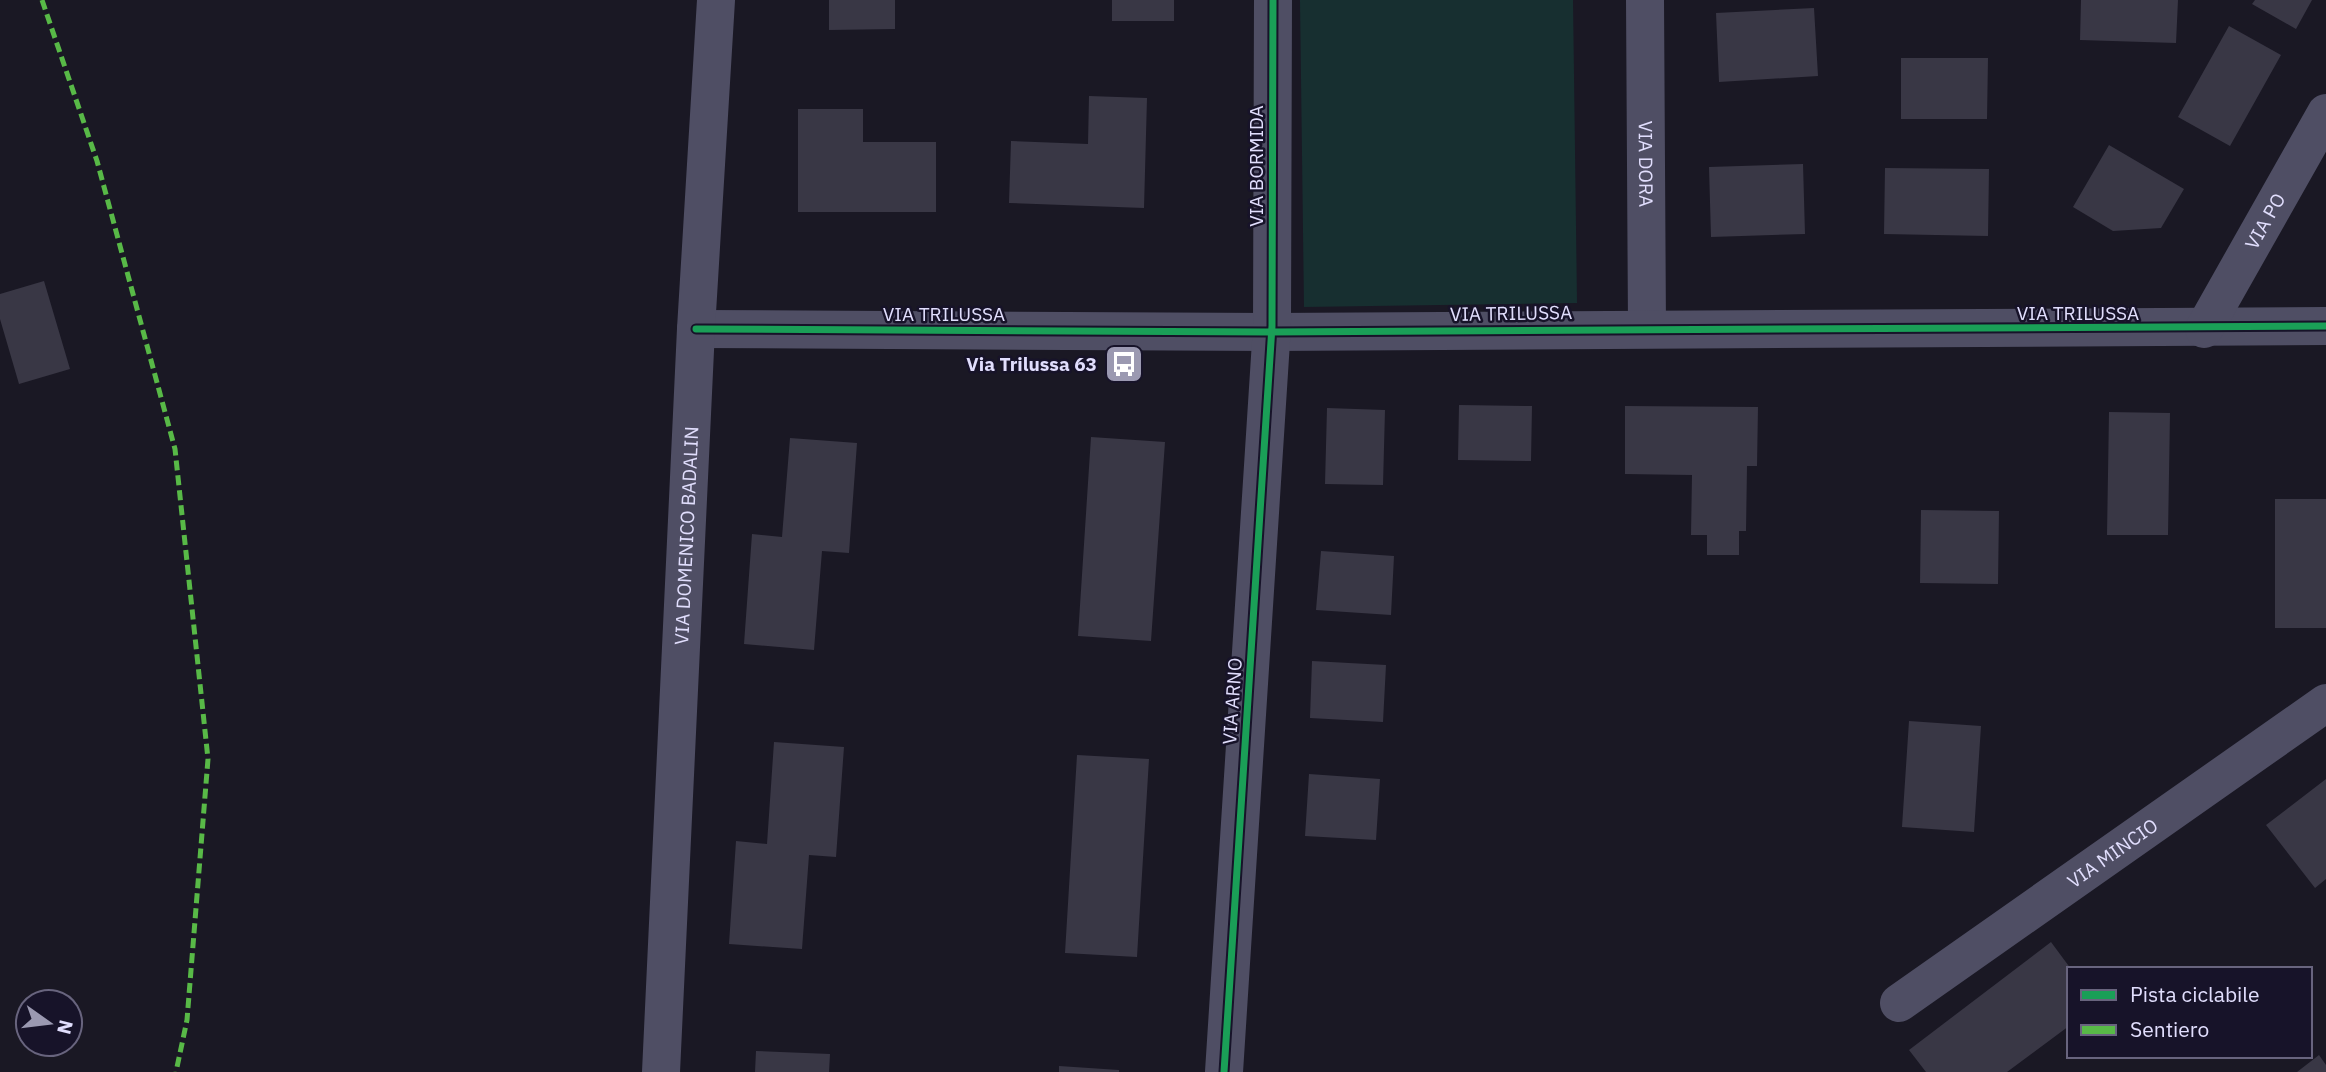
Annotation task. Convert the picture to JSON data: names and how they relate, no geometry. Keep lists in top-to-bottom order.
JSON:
{
  "streets": {
    "street": [
      "VIA DORA",
      "VIA BORMIDA",
      "VIA PO",
      "VIA TRILUSSA",
      "VIA DOMENICO BADALIN",
      "VIA ARNO",
      "VIA MINCIO"
    ]
  },
  "crossings": [
    ["VIA DORA", "VIA TRILUSSA"],
    ["VIA BORMIDA", "VIA TRILUSSA"],
    ["VIA BORMIDA", "VIA ARNO"],
    ["VIA PO", "VIA TRILUSSA"],
    ["VIA TRILUSSA", "VIA DOMENICO BADALIN"],
    ["VIA TRILUSSA", "VIA ARNO"]
  ],
  "places": {
    "bus stop": ["Via Trilussa 63"]
  },
  "legend": ["Pista ciclabile", "Sentiero"],
  "north": "right"
}
